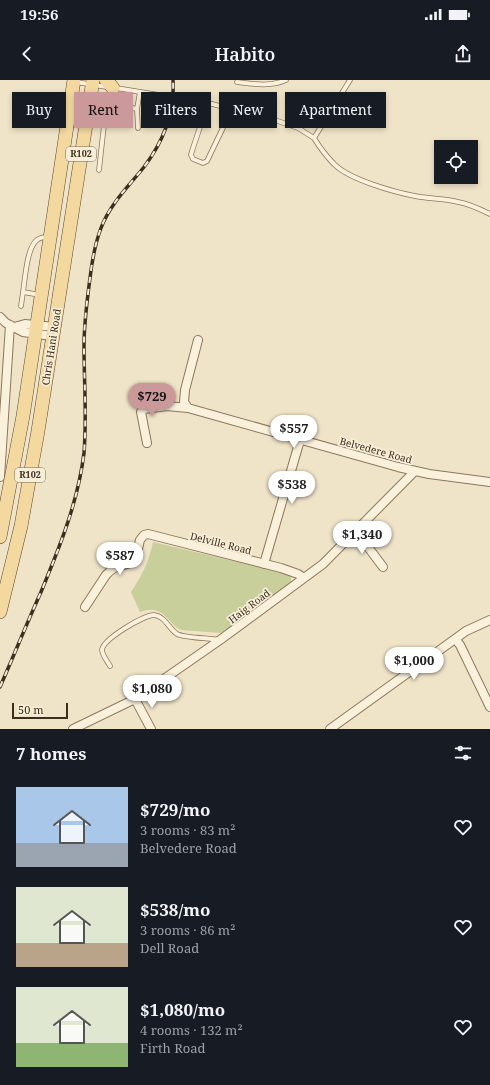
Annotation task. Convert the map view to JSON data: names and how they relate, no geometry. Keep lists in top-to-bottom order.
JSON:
{
  "streets": {
    "main road": ["R102", "Chris Hani Road"],
    "street": ["Belvedere Road", "Delville Road", "Haig Road"]
  },
  "crossings": [
    ["Belvedere Road", "Haig Road"],
    ["Delville Road", "Haig Road"]
  ],
  "scale_bar": "50 m",
  "page": {
    "status": "19:56",
    "header": "Habito",
    "chip": [
      "Buy",
      "Rent",
      "Filters",
      "New",
      "Apartment"
    ],
    "price": [
      "$729",
      "$557",
      "$538",
      "$1,340",
      "$587",
      "$1,000",
      "$1,080"
    ],
    "scale": "50 m",
    "heading": "7 homes",
    "list": [
      {
        "name": "$729/mo",
        "note": "3 rooms · 83 m² · Belvedere Road"
      },
      {
        "name": "$538/mo",
        "note": "3 rooms · 86 m² · Dell Road"
      },
      {
        "name": "$1,080/mo",
        "note": "4 rooms · 132 m² · Firth Road"
      }
    ]
  }
}
